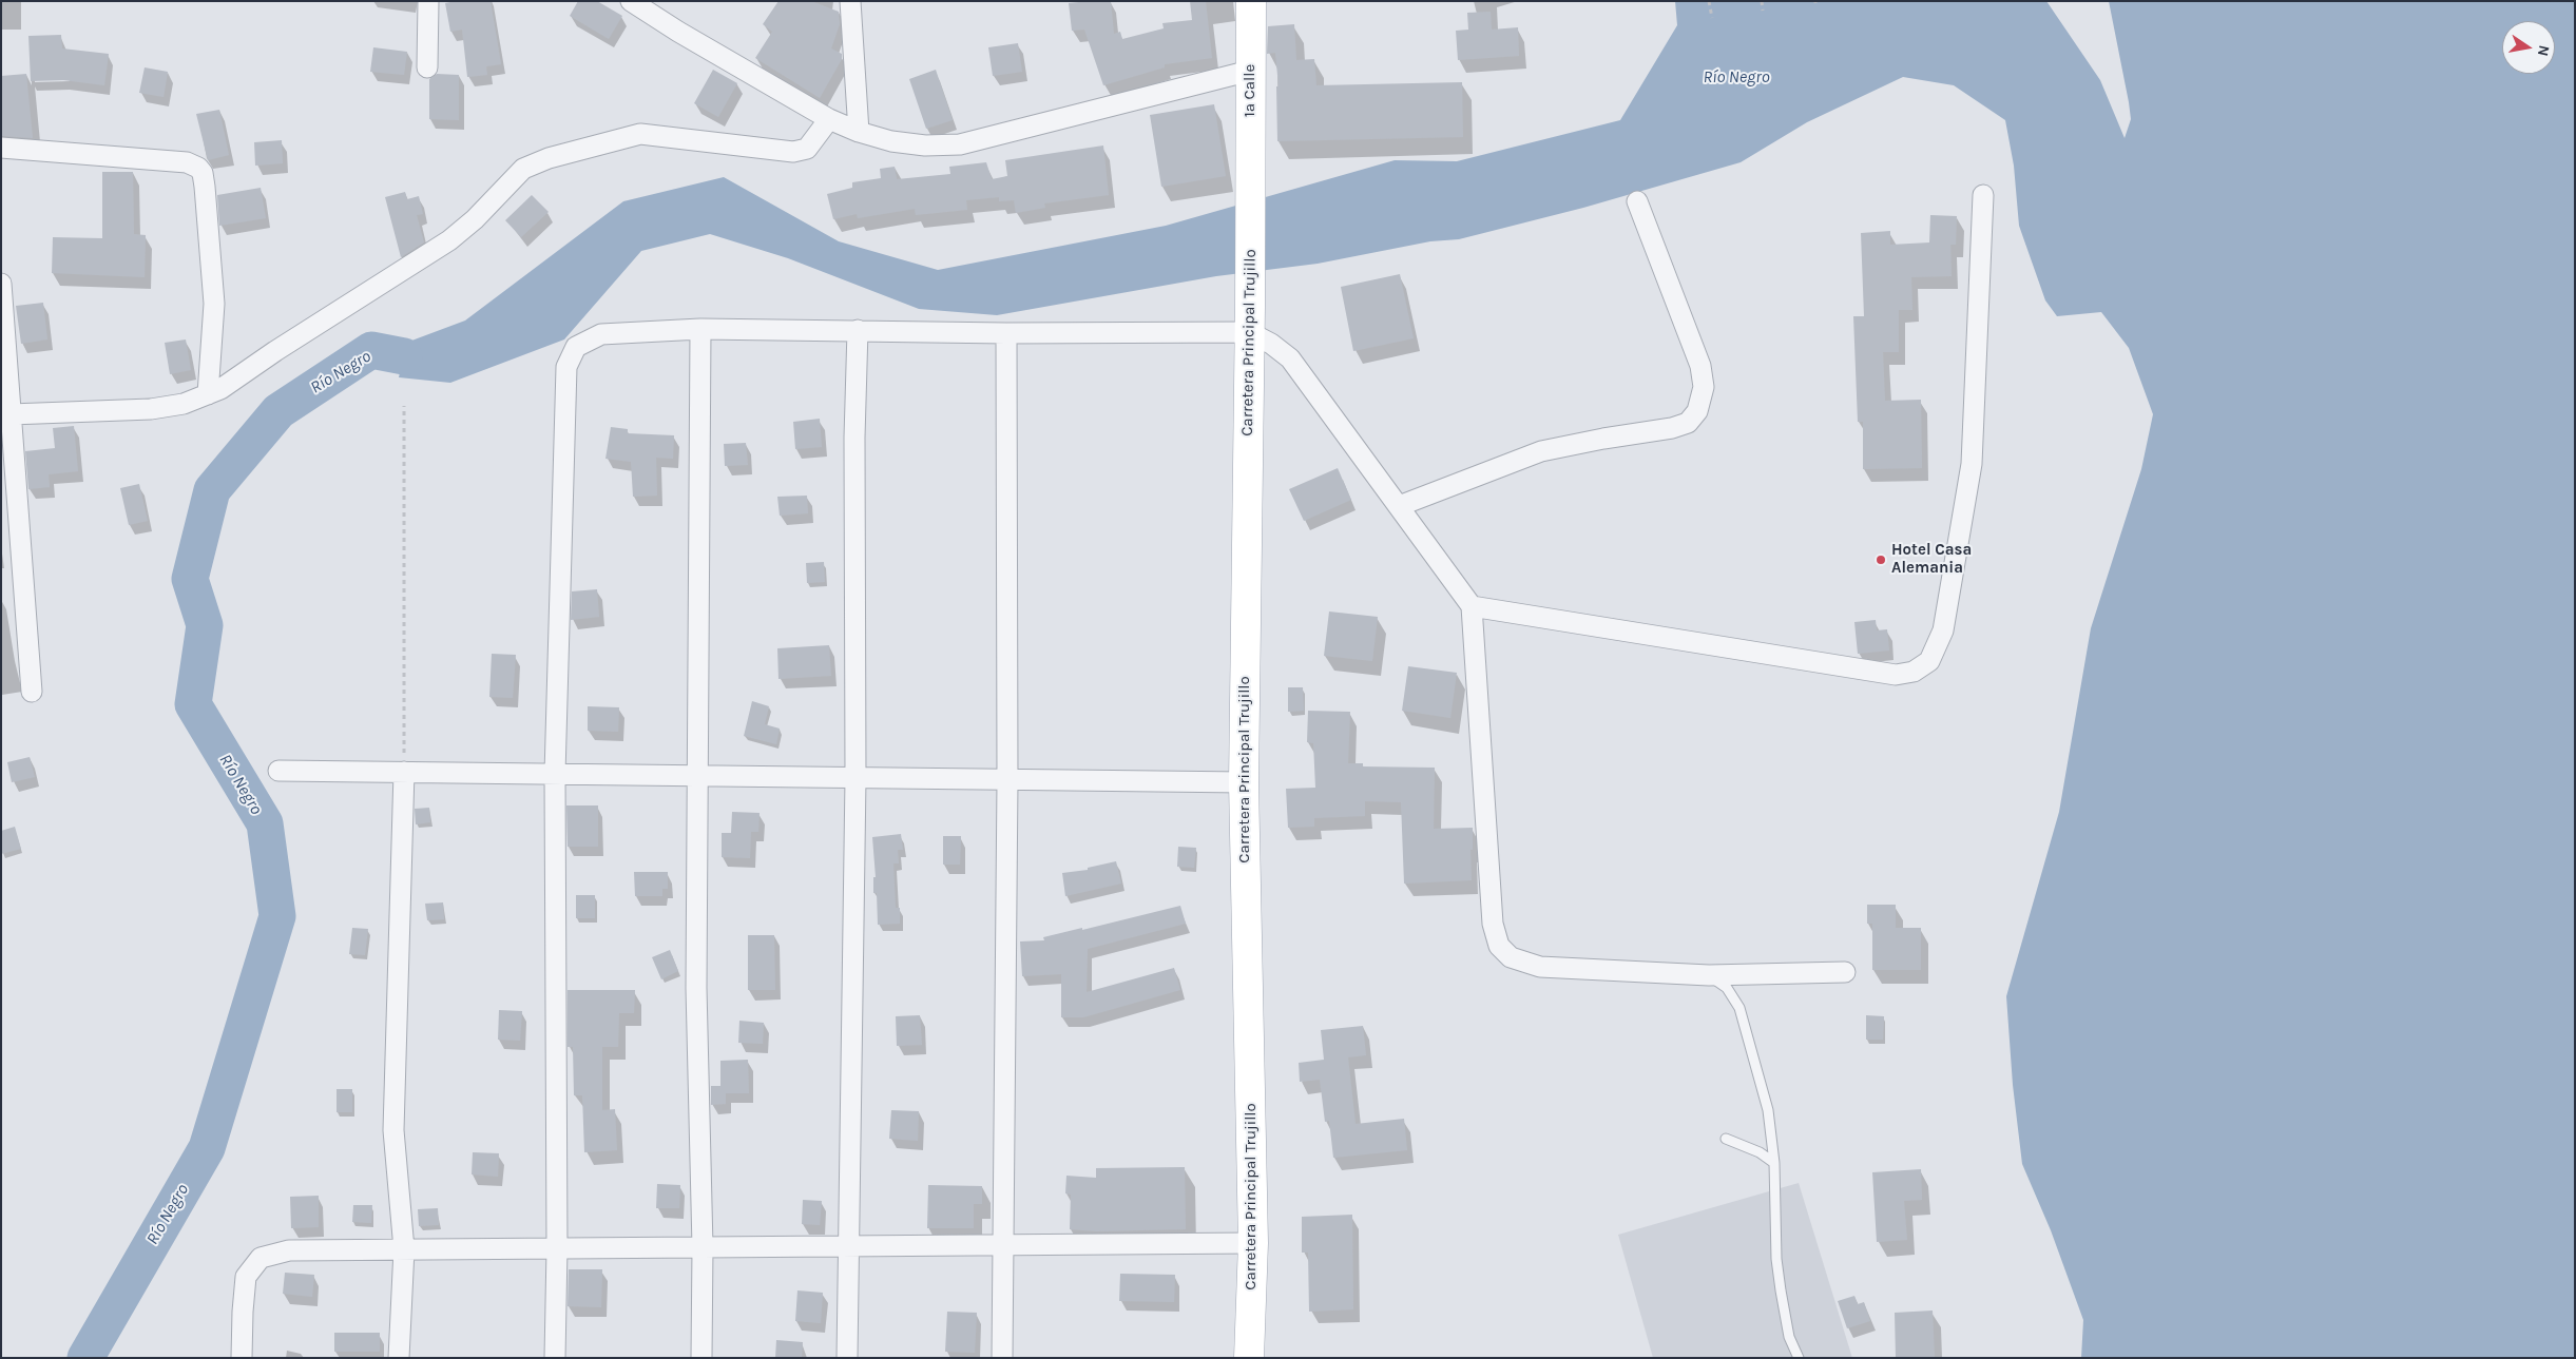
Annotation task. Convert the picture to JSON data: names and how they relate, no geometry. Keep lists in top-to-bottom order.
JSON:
{
  "streets": {
    "main road": ["1a Calle", "Carretera Principal Trujillo"]
  },
  "crossings": [
    ["1a Calle", "Carretera Principal Trujillo"]
  ],
  "water": ["Río Negro"],
  "places": ["Hotel Casa Alemania"],
  "north": "right"
}
